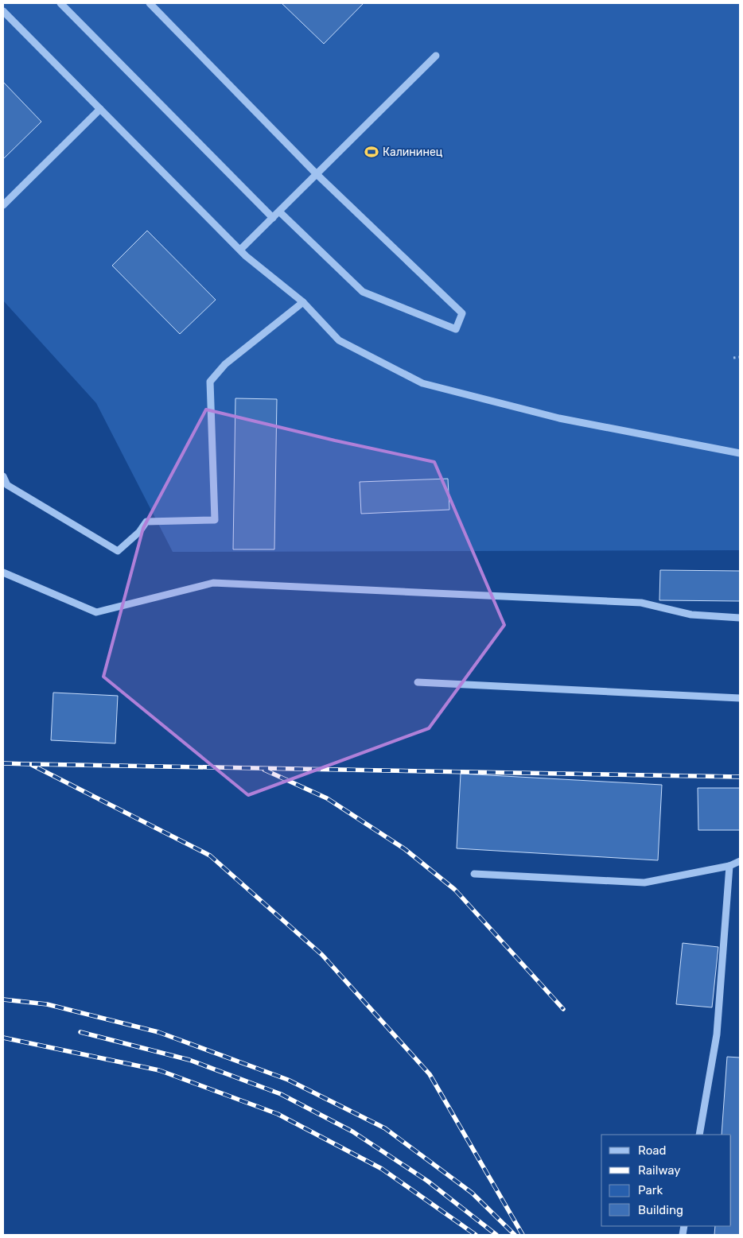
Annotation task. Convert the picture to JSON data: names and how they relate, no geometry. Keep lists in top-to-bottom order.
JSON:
{
  "places": {
    "sports": ["Калининец"]
  },
  "legend": [
    "Road",
    "Railway",
    "Park",
    "Building"
  ]
}
